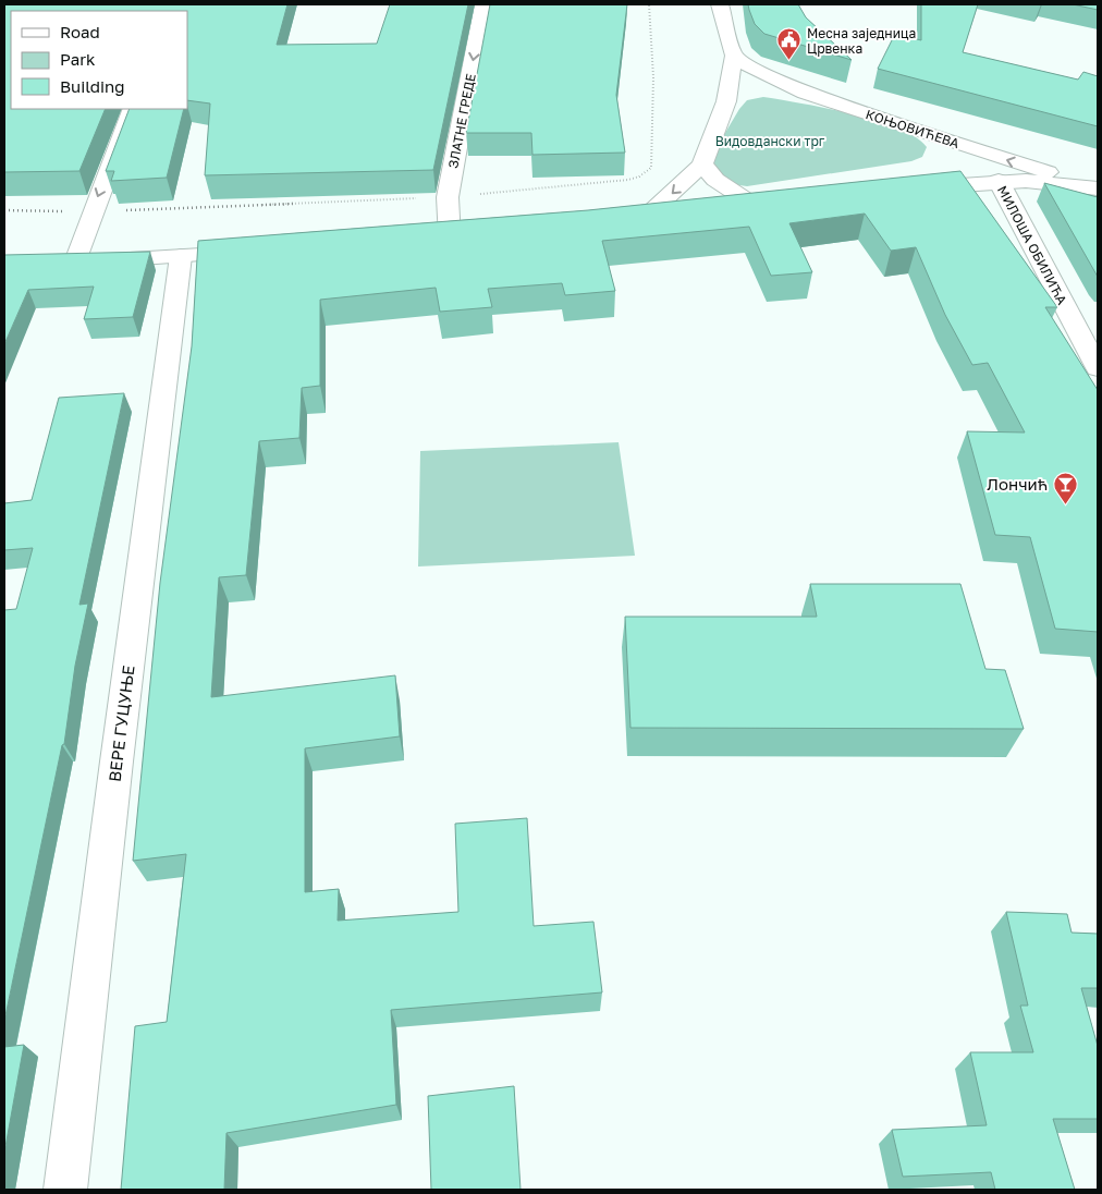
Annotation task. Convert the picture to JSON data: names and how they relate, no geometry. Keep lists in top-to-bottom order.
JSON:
{
  "streets": {
    "street": [
      "ЗЛАТНЕ ГРЕДЕ",
      "КОЊОВИЋЕВА",
      "МИЛОША ОБИЛИЋА",
      "ВЕРЕ ГУЦУЊЕ"
    ]
  },
  "crossings": [
    ["КОЊОВИЋЕВА", "МИЛОША ОБИЛИЋА"]
  ],
  "parks": ["Видовдански трг"],
  "places": {
    "public building": ["Месна заједница Црвенка"],
    "bar": ["Лончић"]
  },
  "legend": ["Road", "Park", "Building"]
}
